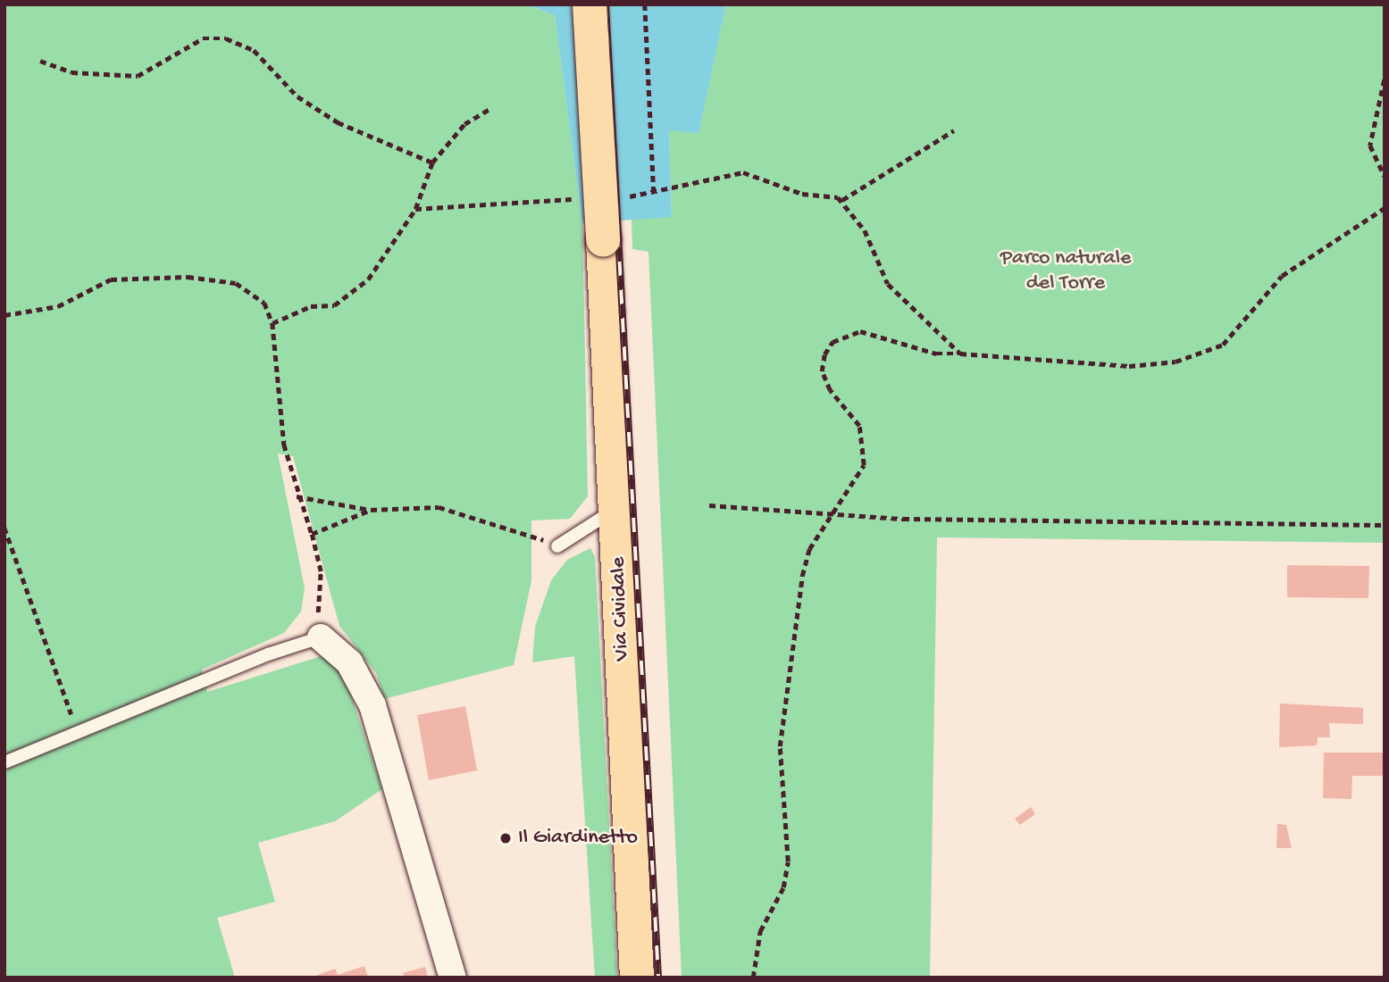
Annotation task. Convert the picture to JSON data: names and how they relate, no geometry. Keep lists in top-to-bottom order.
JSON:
{
  "streets": {
    "main road": ["Via Cividale"]
  },
  "parks": ["Parco naturale del Torre"],
  "places": ["Il Giardinetto"]
}
